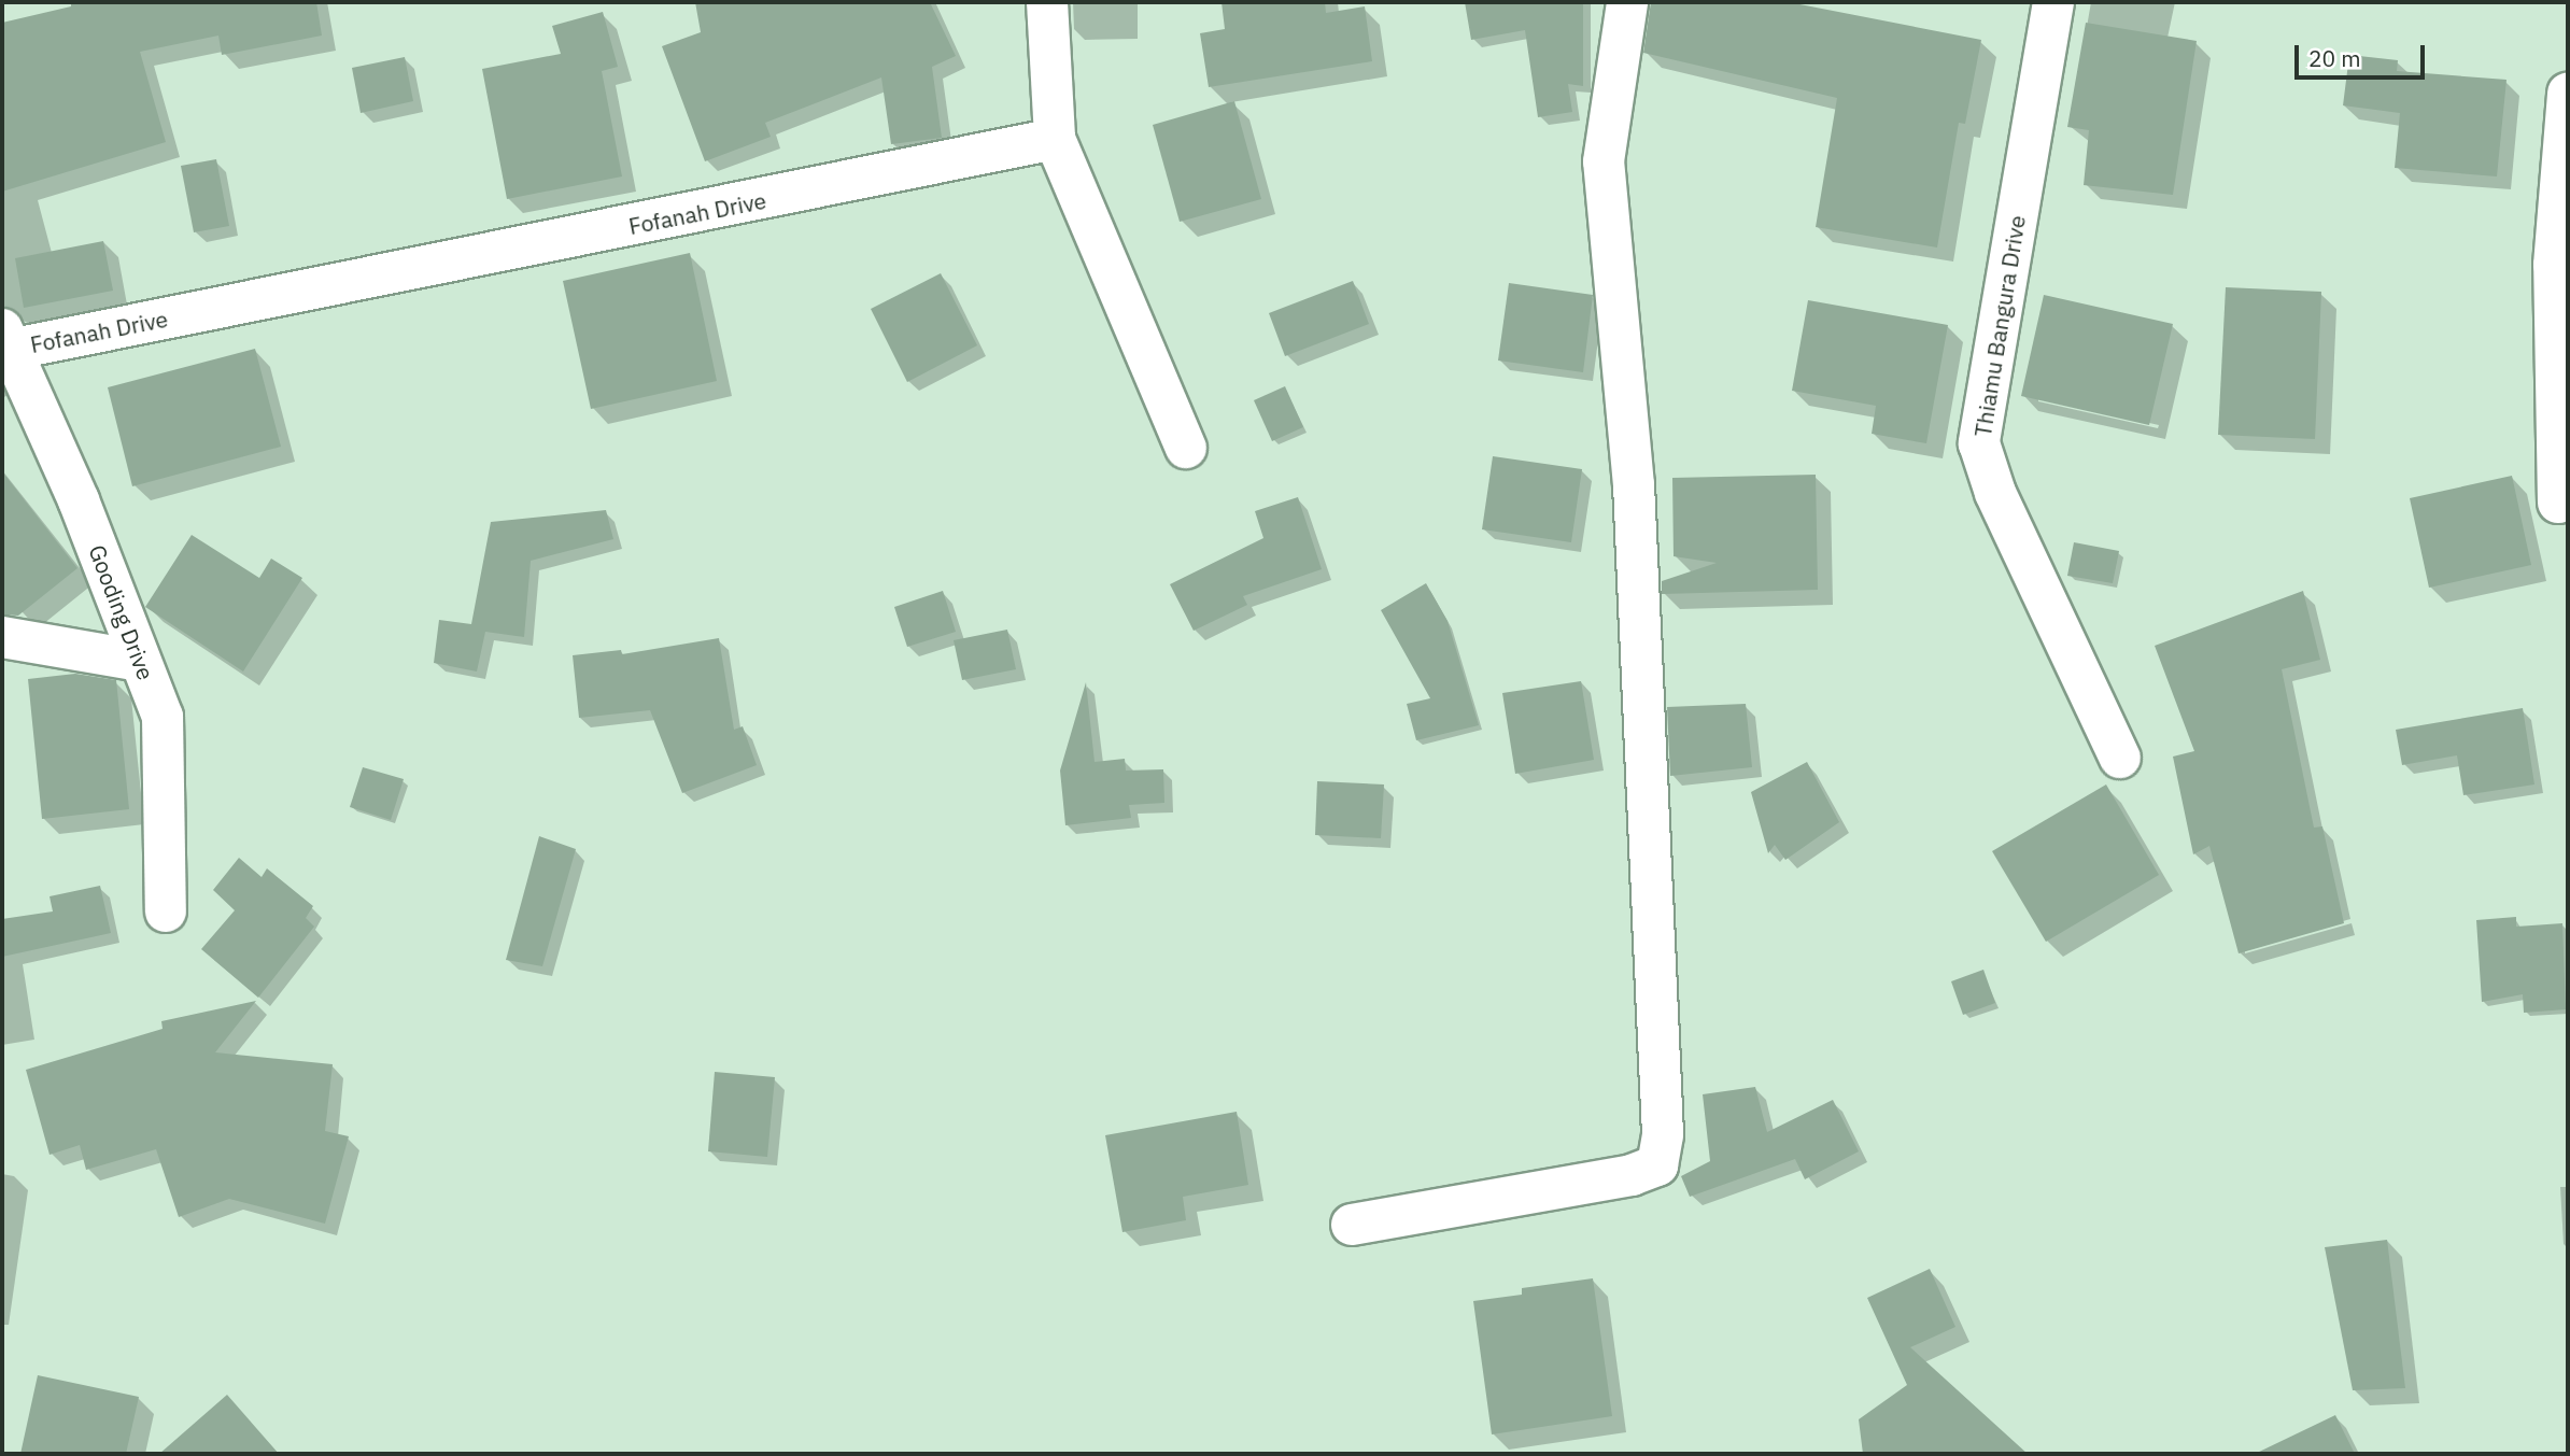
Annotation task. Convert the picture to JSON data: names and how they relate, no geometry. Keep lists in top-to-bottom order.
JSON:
{
  "streets": {
    "street": ["Fofanah Drive", "Thiamu Bangura Drive", "Gooding Drive"]
  },
  "crossings": [
    ["Fofanah Drive", "Gooding Drive"]
  ],
  "scale_bar": "20 m"
}
